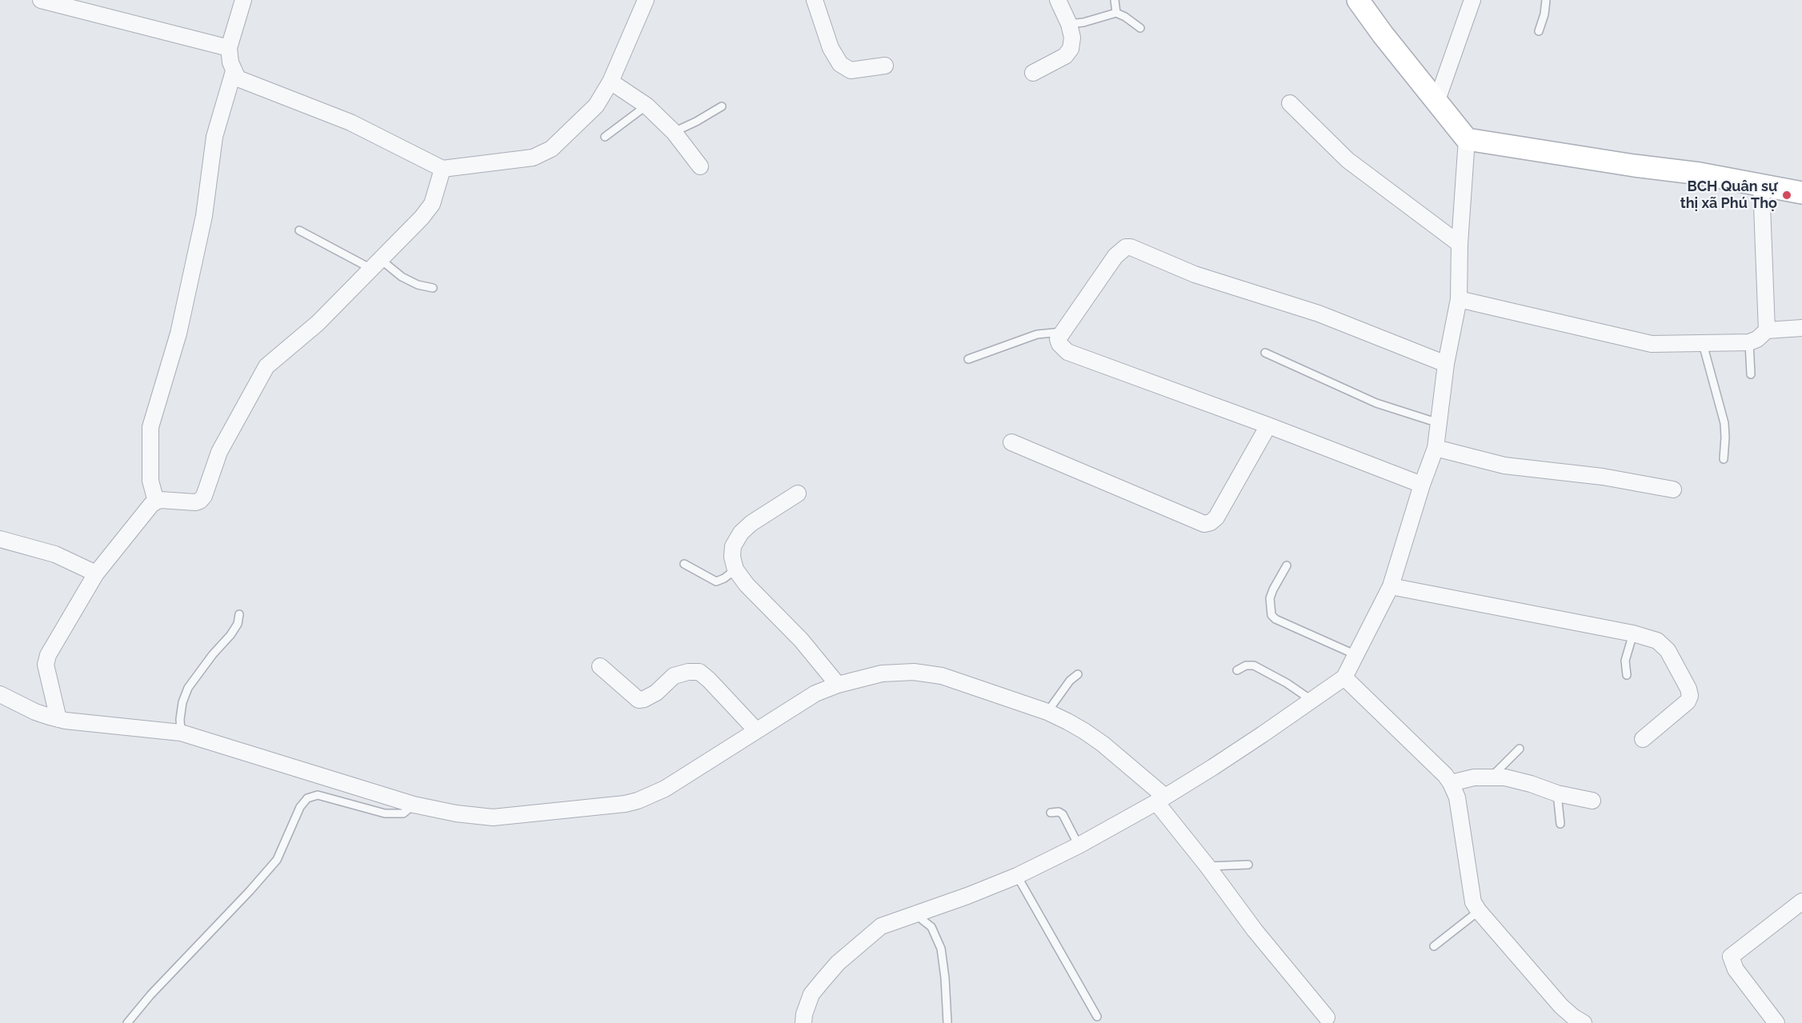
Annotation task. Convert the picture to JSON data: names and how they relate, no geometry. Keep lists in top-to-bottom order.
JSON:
{
  "places": ["BCH Quân sự thị xã Phú Thọ"]
}
